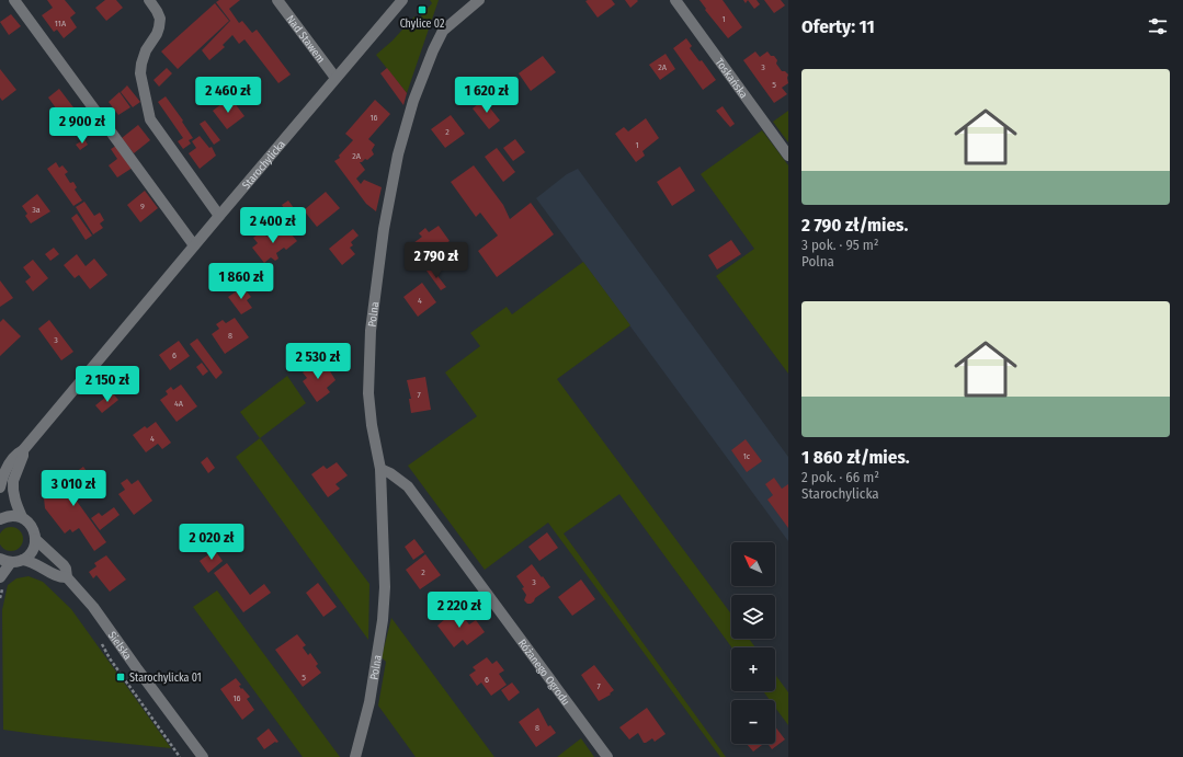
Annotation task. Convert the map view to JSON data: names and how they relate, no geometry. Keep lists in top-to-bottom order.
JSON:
{
  "streets": {
    "street": [
      "Nad Stawem",
      "Toskańska",
      "Starochylicka",
      "Polna",
      "Sielska",
      "Różanego Ogrodu"
    ]
  },
  "crossings": [
    ["Nad Stawem", "Starochylicka"],
    ["Starochylicka", "Sielska"],
    ["Polna", "Różanego Ogrodu"]
  ],
  "places": {
    "transit": ["Chylice 02", "Starochylicka 01"]
  },
  "house_numbers": [
    "1",
    "11A",
    "2A",
    "3",
    "5",
    "16",
    "2",
    "1",
    "2A",
    "9",
    "3a",
    "4",
    "8",
    "3",
    "6",
    "7",
    "4A",
    "4",
    "1c",
    "2",
    "3",
    "5",
    "6",
    "7",
    "16",
    "8"
  ],
  "north": "top left",
  "page": {
    "heading": "Oferty: 11",
    "list": [
      {
        "name": "2 790 zł/mies.",
        "note": "3 pok. · 95 m² · Polna"
      },
      {
        "name": "1 860 zł/mies.",
        "note": "2 pok. · 66 m² · Starochylicka"
      }
    ],
    "price": [
      "2 460 zł",
      "1 620 zł",
      "2 900 zł",
      "2 400 zł",
      "2 790 zł",
      "1 860 zł",
      "2 530 zł",
      "2 150 zł",
      "3 010 zł",
      "2 020 zł",
      "2 220 zł"
    ],
    "map_buttons": ["+", "−"]
  }
}
